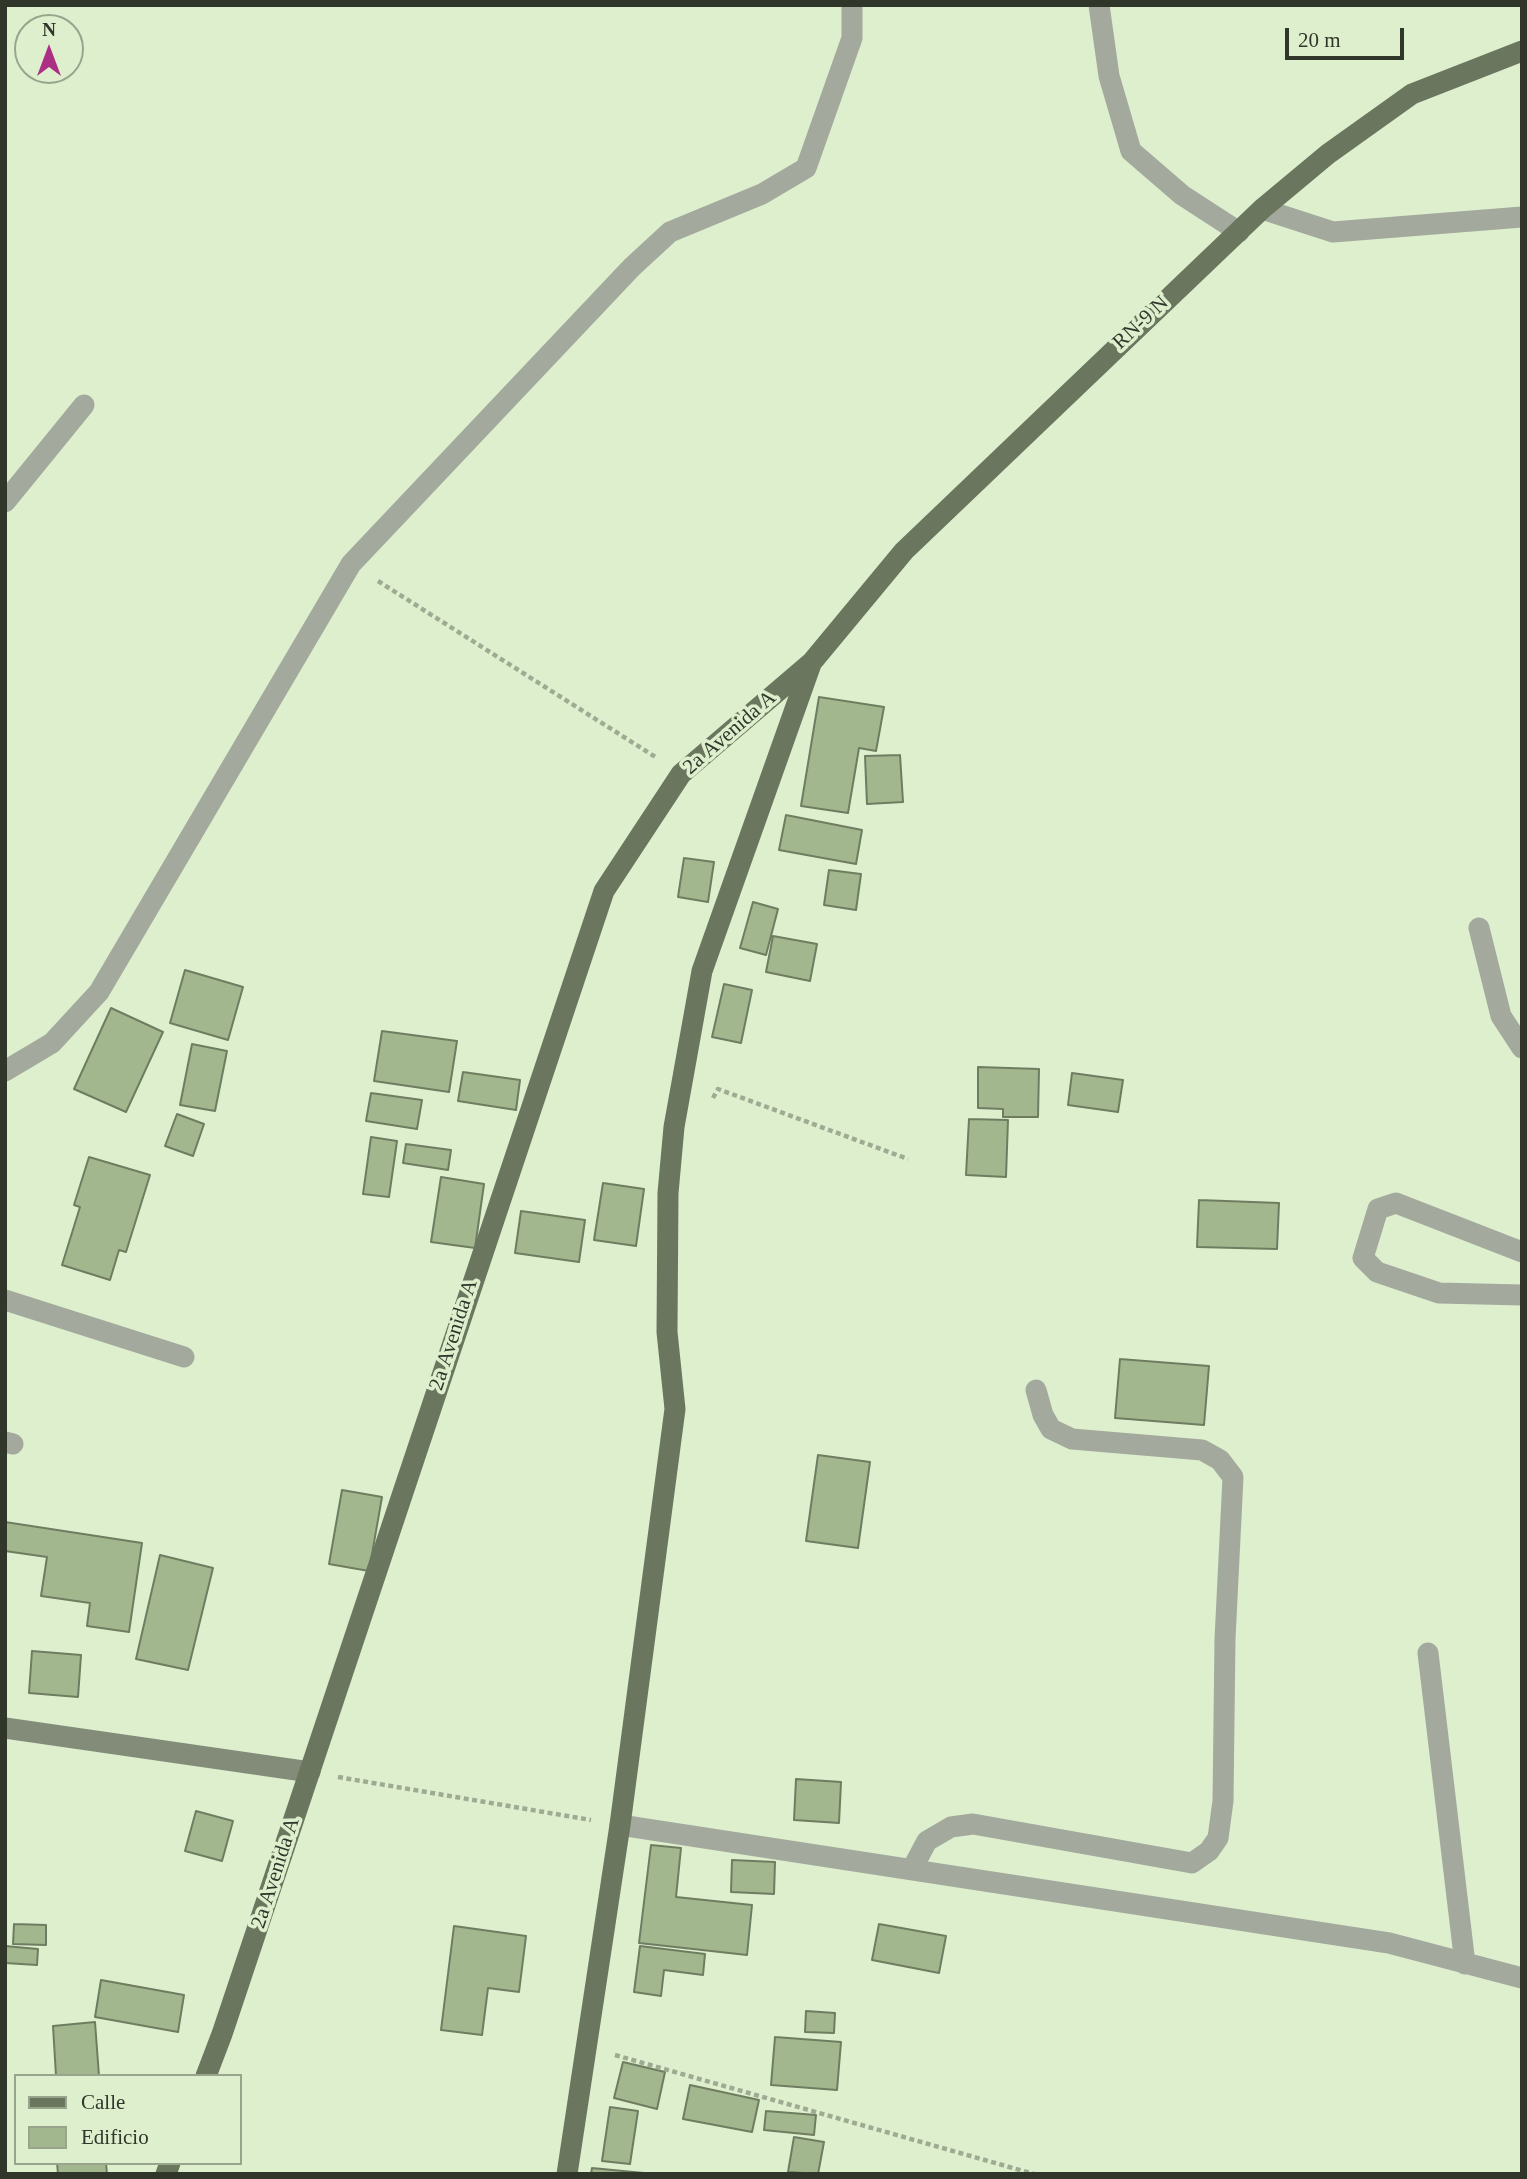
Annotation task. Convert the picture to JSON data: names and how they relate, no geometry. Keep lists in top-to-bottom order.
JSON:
{
  "streets": {
    "main road": ["RN-9 N", "2a Avenida A"]
  },
  "crossings": [
    ["RN-9 N", "2a Avenida A"]
  ],
  "legend": ["Calle", "Edificio"],
  "scale_bar": "20 m",
  "north": "top"
}
